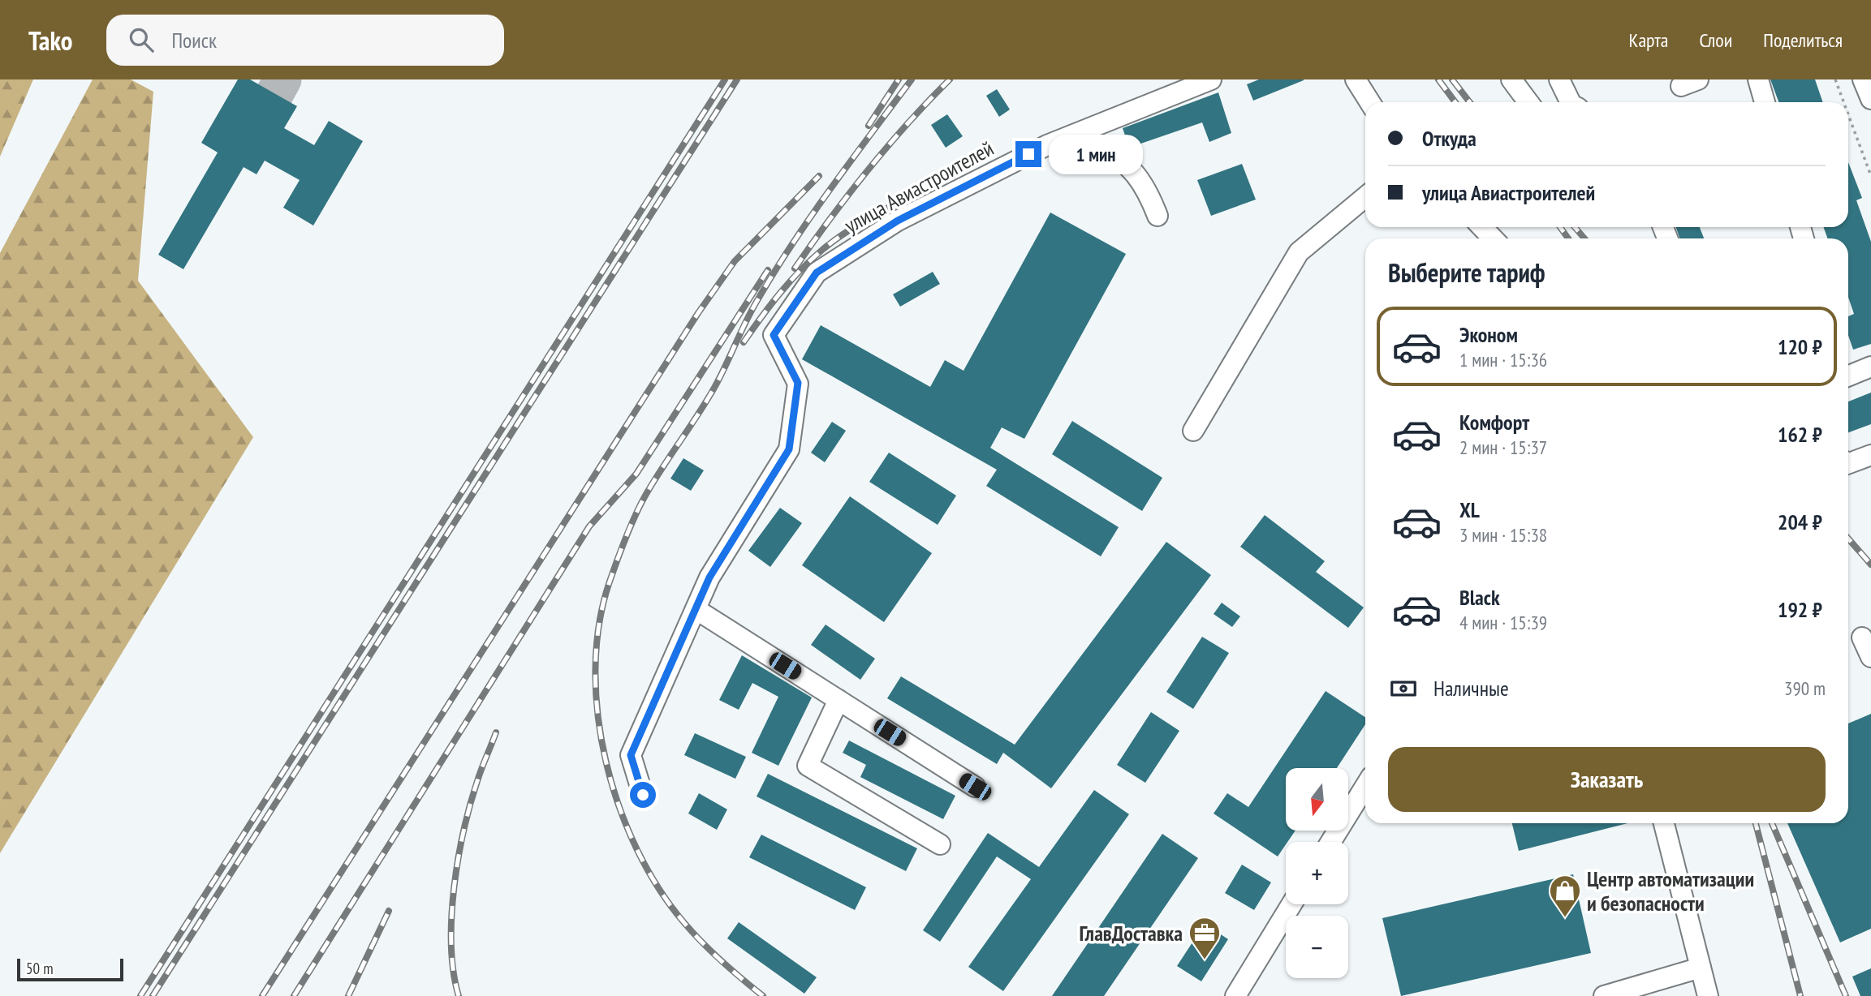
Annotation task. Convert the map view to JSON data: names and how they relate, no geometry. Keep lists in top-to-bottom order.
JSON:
{
  "streets": {
    "street": ["улица Авиастроителей"]
  },
  "places": {
    "shop": ["Центр автоматизации и безопасности"],
    "office": ["ГлавДоставка"]
  },
  "scale_bar": "50 m",
  "north": "bottom",
  "page": {
    "header": "Tako",
    "search": "Поиск",
    "nav": ["Карта", "Слои", "Поделиться"],
    "banner": ["Откуда", "улица Авиастроителей"],
    "bubble": "1 мин",
    "heading": "Выберите тариф",
    "list": [
      {
        "name": "Эконом",
        "note": "1 мин · 15:36",
        "value": "120 ₽"
      },
      {
        "name": "Комфорт",
        "note": "2 мин · 15:37",
        "value": "162 ₽"
      },
      {
        "name": "XL",
        "note": "3 мин · 15:38",
        "value": "204 ₽"
      },
      {
        "name": "Black",
        "note": "4 мин · 15:39",
        "value": "192 ₽"
      }
    ],
    "pay": ["Наличные", "390 m"],
    "buttons": "Заказать",
    "map_buttons": ["+", "−"],
    "scale": "50 m"
  }
}
